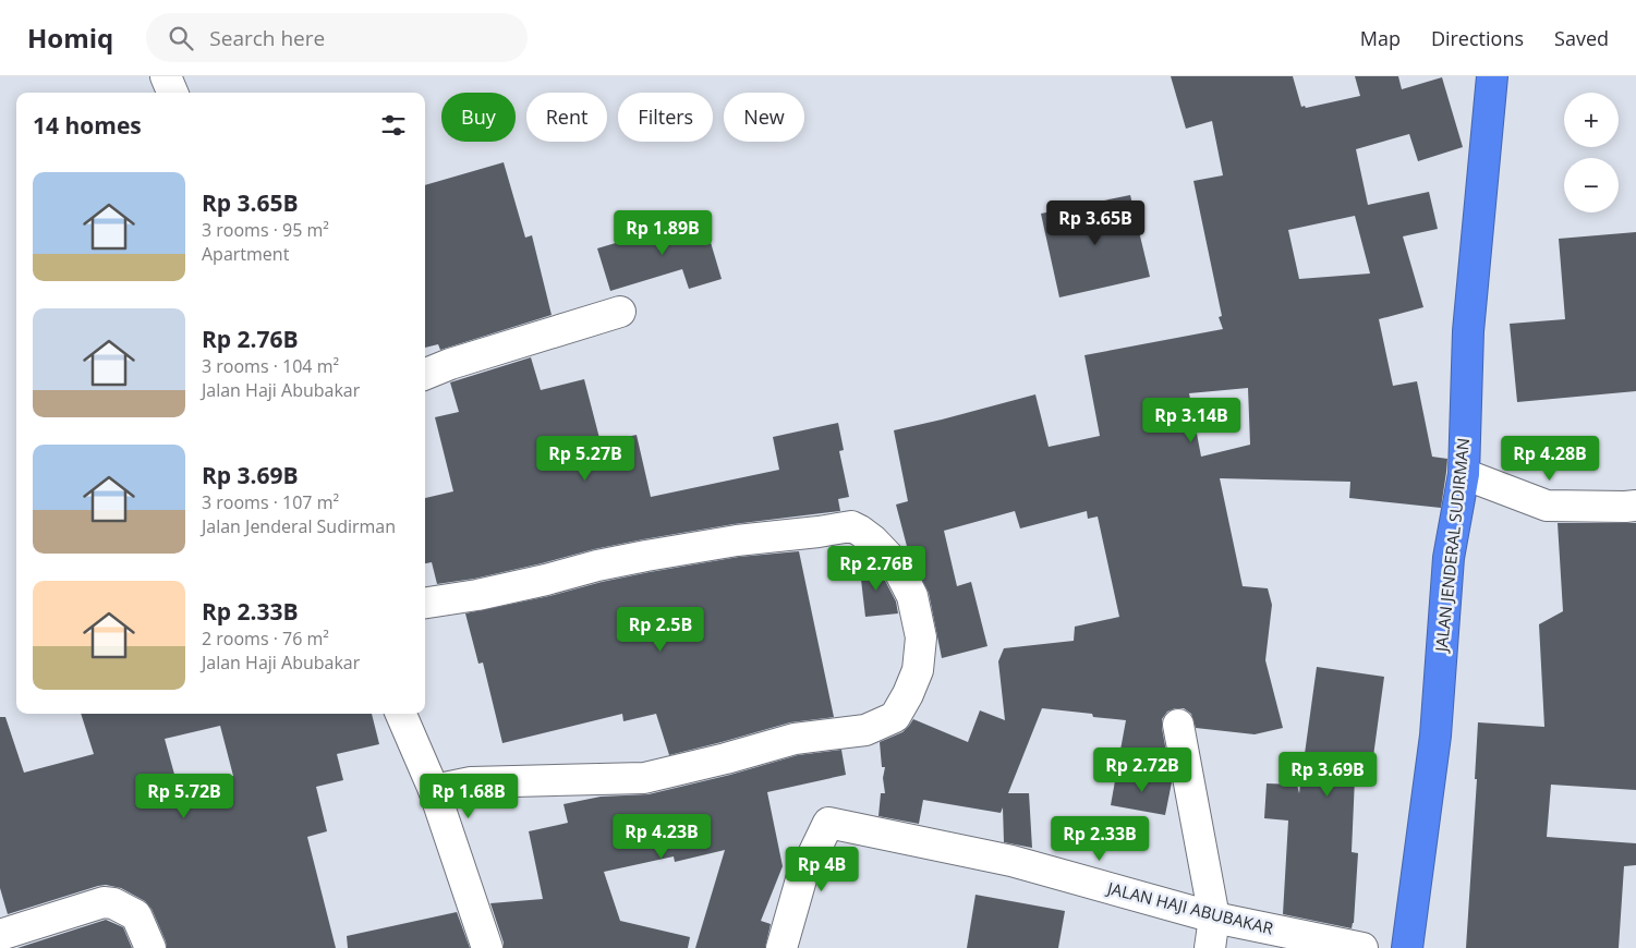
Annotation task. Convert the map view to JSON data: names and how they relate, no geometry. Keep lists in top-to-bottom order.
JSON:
{
  "streets": {
    "highway": ["JALAN JENDERAL SUDIRMAN"],
    "street": ["JALAN HAJI ABUBAKAR"]
  },
  "page": {
    "header": "Homiq",
    "search": "Search here",
    "nav": ["Map", "Directions", "Saved"],
    "map_buttons": ["+", "−"],
    "chip": [
      "Buy",
      "Rent",
      "Filters",
      "New"
    ],
    "heading": "14 homes",
    "list": [
      {
        "name": "Rp 3.65B",
        "note": "3 rooms · 95 m² · Apartment"
      },
      {
        "name": "Rp 2.76B",
        "note": "3 rooms · 104 m² · Jalan Haji Abubakar"
      },
      {
        "name": "Rp 3.69B",
        "note": "3 rooms · 107 m² · Jalan Jenderal Sudirman"
      },
      {
        "name": "Rp 2.33B",
        "note": "2 rooms · 76 m² · Jalan Haji Abubakar"
      }
    ],
    "price": [
      "Rp 3.65B",
      "Rp 1.89B",
      "Rp 3.14B",
      "Rp 5.27B",
      "Rp 4.28B",
      "Rp 2.76B",
      "Rp 2.5B",
      "Rp 2.72B",
      "Rp 3.69B",
      "Rp 5.72B",
      "Rp 1.68B",
      "Rp 4.23B",
      "Rp 2.33B",
      "Rp 4B"
    ]
  }
}
